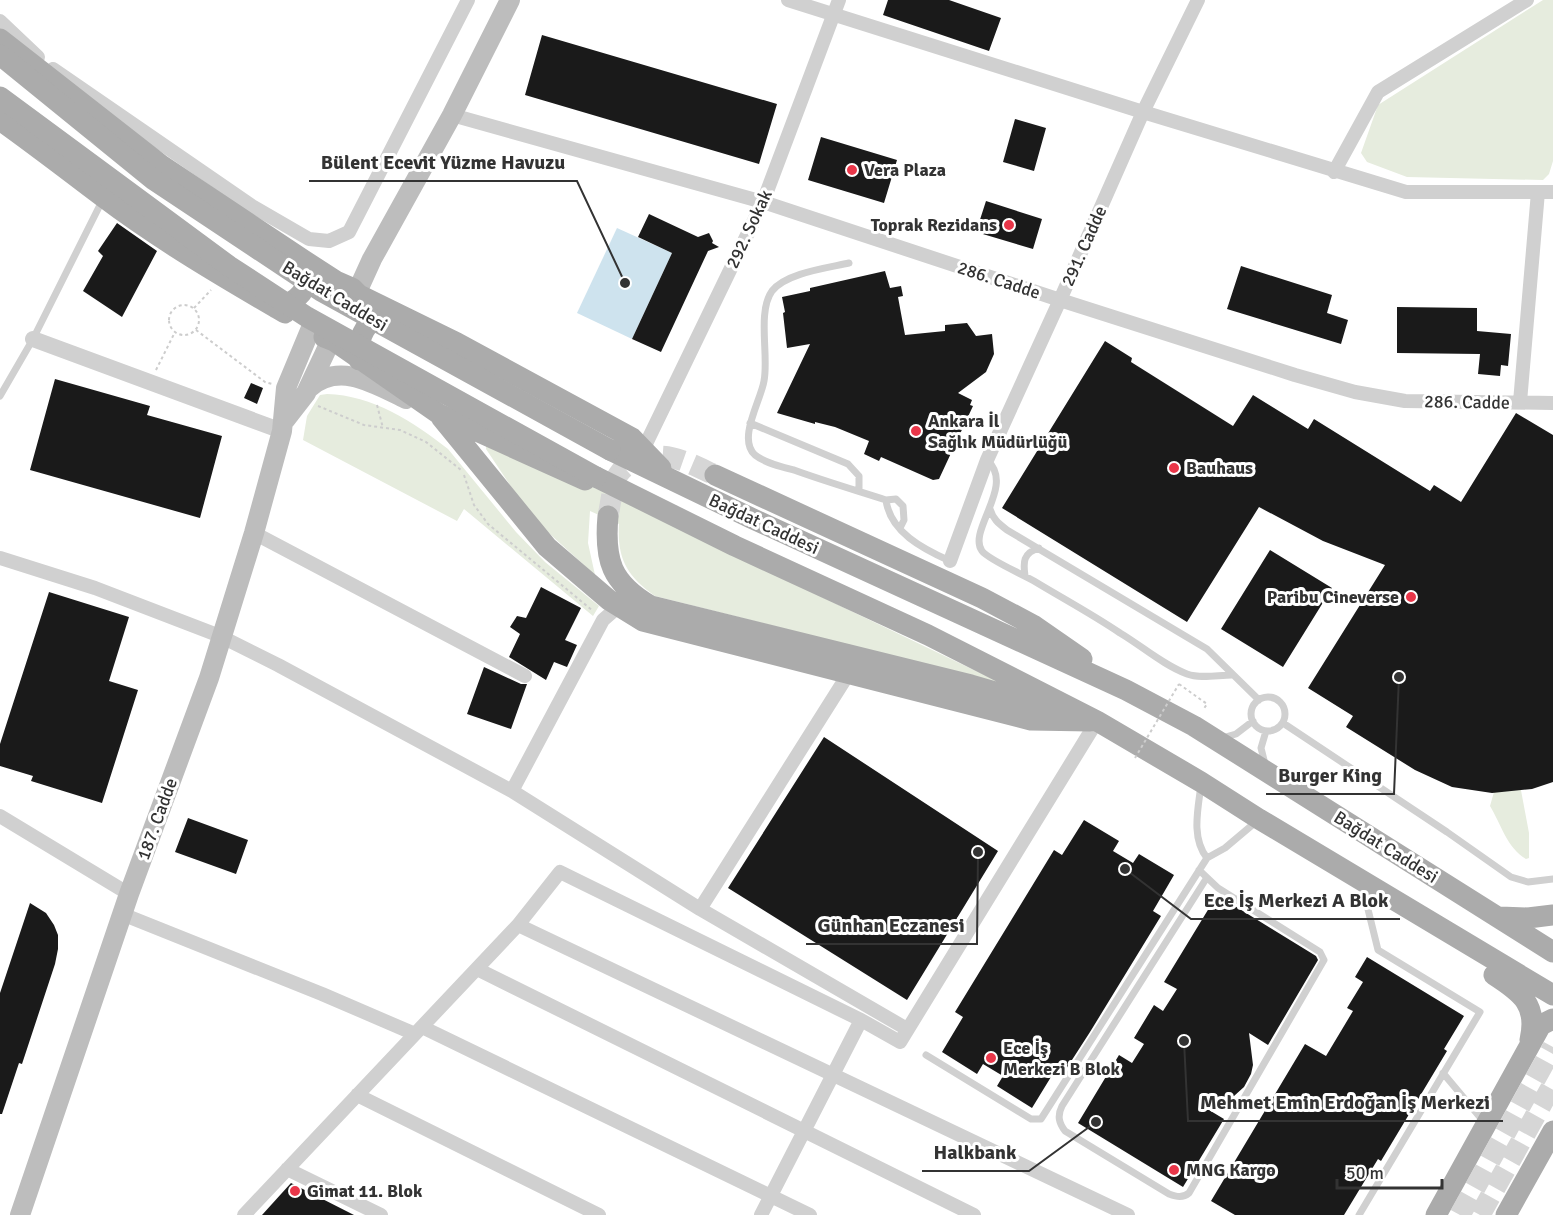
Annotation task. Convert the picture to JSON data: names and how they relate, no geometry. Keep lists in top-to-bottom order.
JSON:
{
  "streets": {
    "main road": ["Bağdat Caddesi", "187. Cadde"],
    "street": ["292. Sokak", "291. Cadde", "286. Cadde"]
  },
  "crossings": [
    ["292. Sokak", "286. Cadde"],
    ["291. Cadde", "286. Cadde"]
  ],
  "places": [
    "Vera Plaza",
    "Toprak Rezidans",
    "Bülent Ecevit Yüzme Havuzu",
    "Ankara İl Sağlık Müdürlüğü",
    "Bauhaus",
    "Paribu Cineverse",
    "Burger King",
    "Günhan Eczanesi",
    "Ece İş Merkezi A Blok",
    "Mehmet Emin Erdoğan İş Merkezi",
    "Ece İş Merkezi B Blok",
    "Halkbank",
    "MNG Kargo",
    "Gimat 11. Blok"
  ],
  "scale_bar": "50 m"
}
